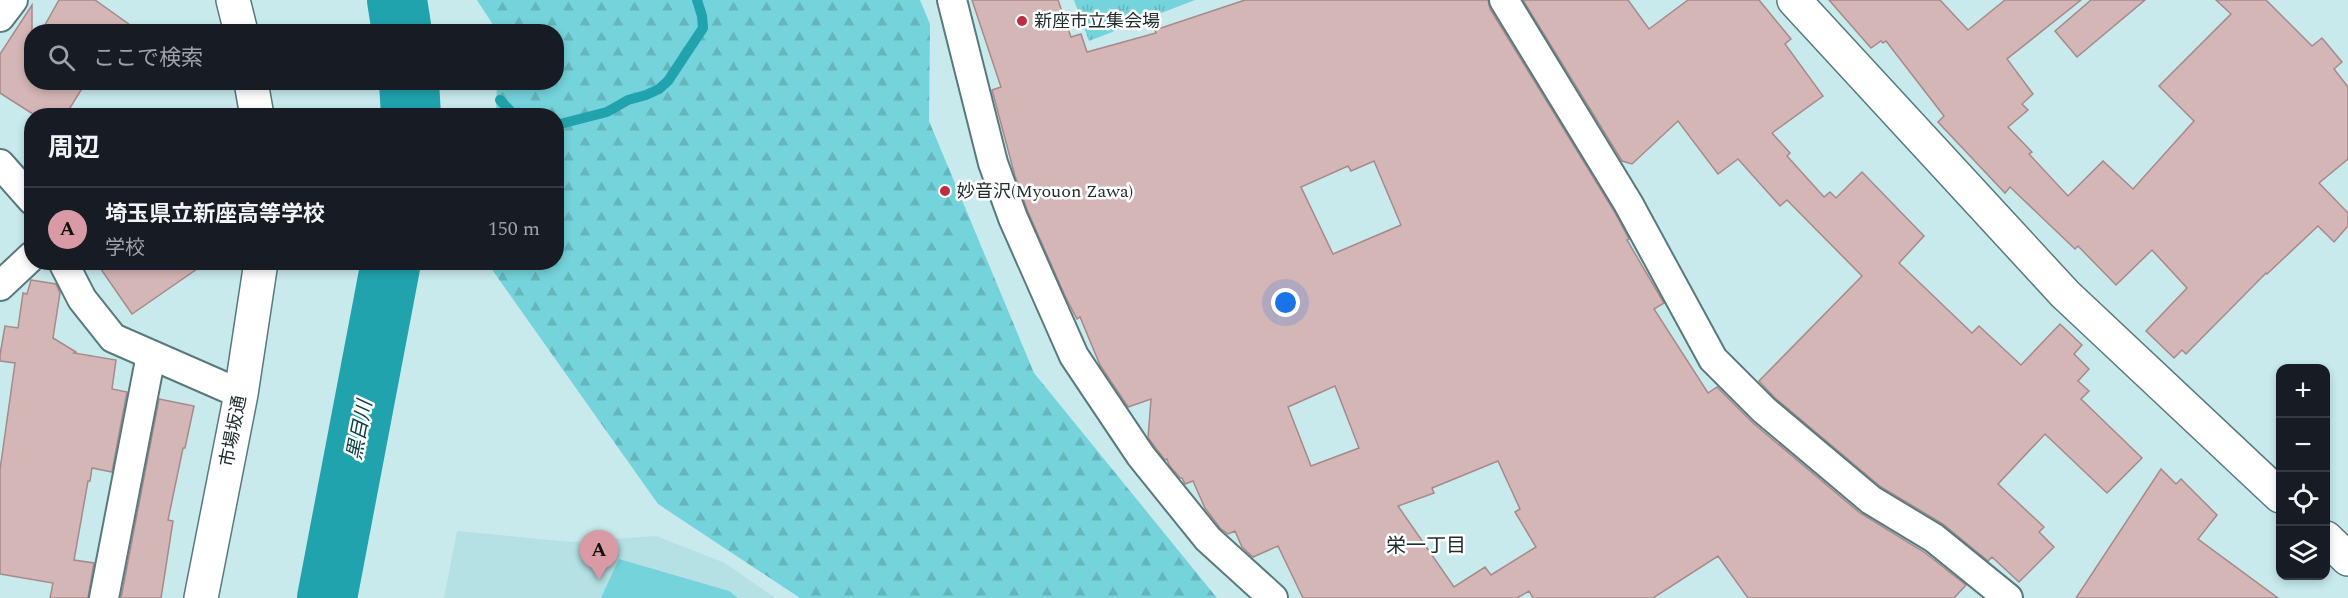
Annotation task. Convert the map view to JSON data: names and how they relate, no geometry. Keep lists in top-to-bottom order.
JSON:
{
  "streets": {
    "street": ["市場坂通"]
  },
  "districts": ["栄一丁目"],
  "water": ["黒目川"],
  "places": ["新座市立集会場", "妙音沢(Myouon Zawa)"],
  "page": {
    "search": "ここで検索",
    "heading": "周辺",
    "list": [
      {
        "mark": "A",
        "name": "埼玉県立新座高等学校",
        "note": "学校",
        "value": "150 m"
      }
    ],
    "map_buttons": ["+", "−"],
    "pins": "A"
  }
}
